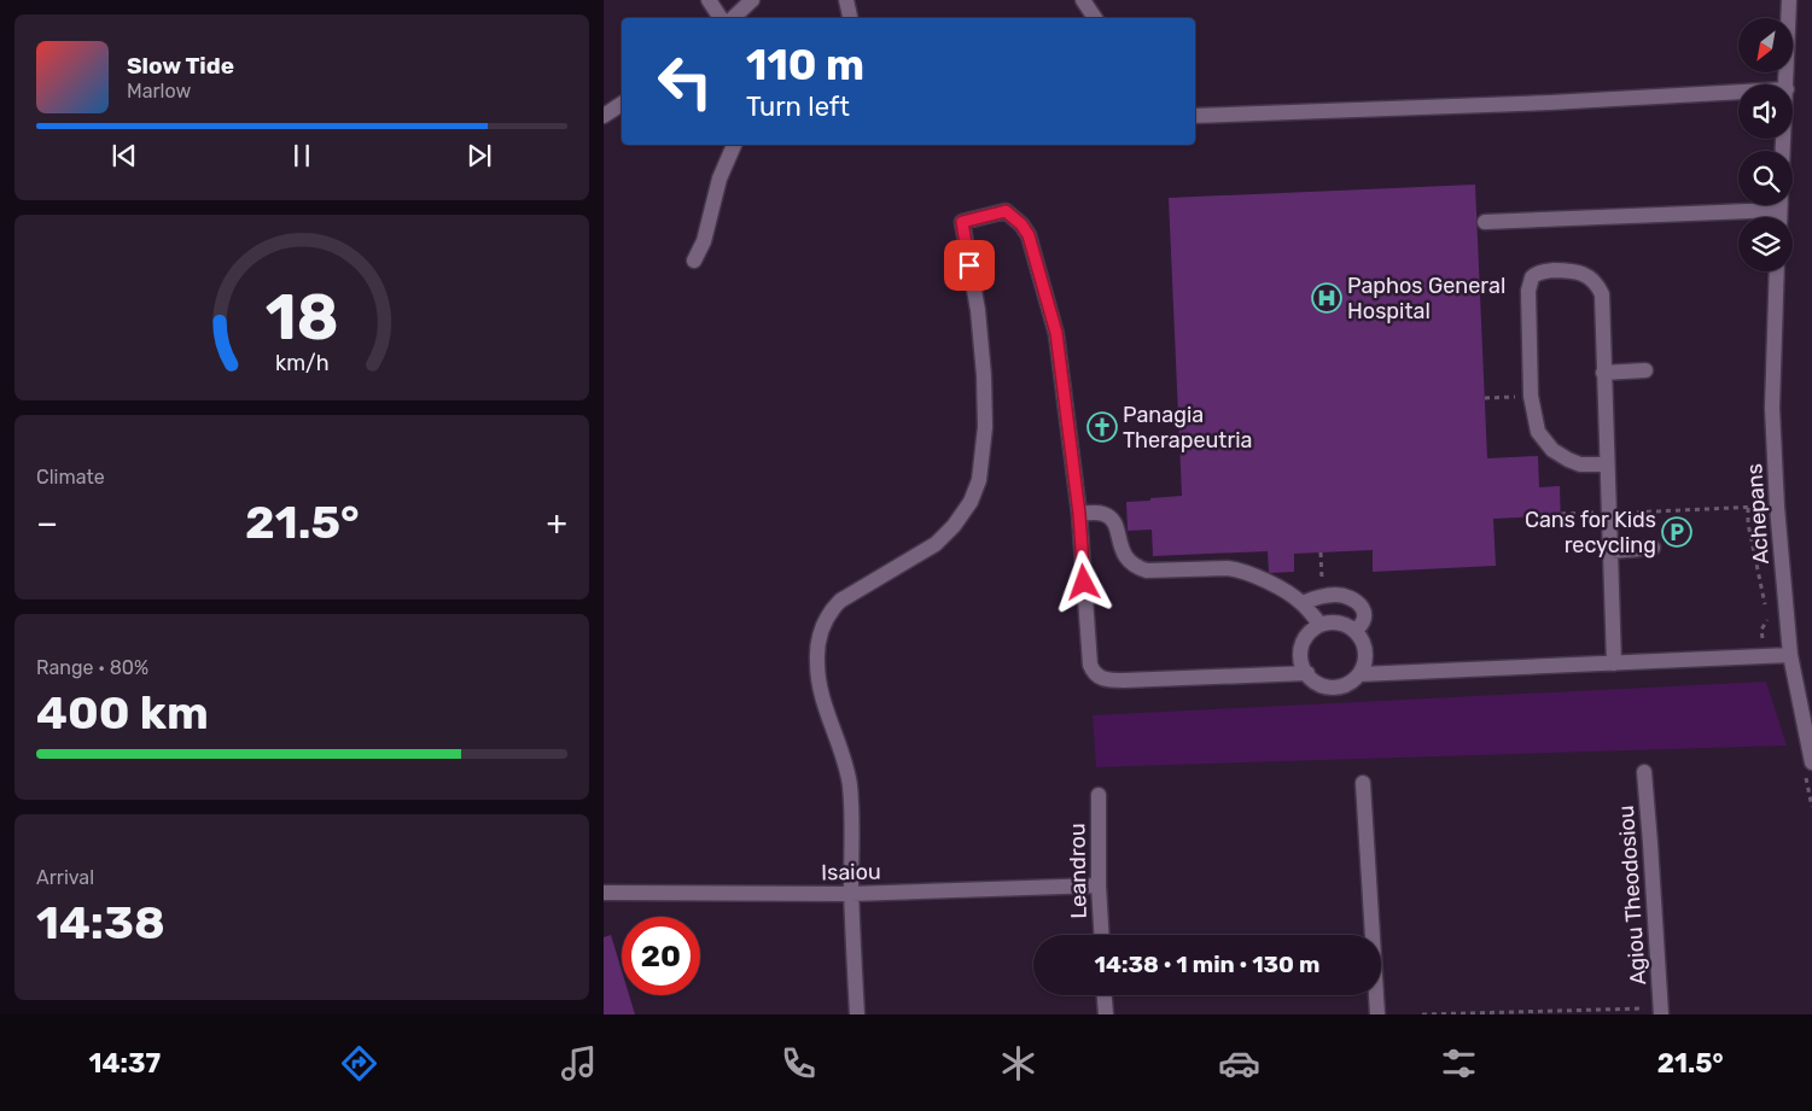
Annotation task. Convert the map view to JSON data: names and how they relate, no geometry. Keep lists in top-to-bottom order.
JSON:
{
  "streets": {
    "street": [
      "Achepans",
      "Leandrou",
      "Isaiou",
      "Agiou Theodosiou"
    ]
  },
  "crossings": [
    ["Leandrou", "Isaiou"]
  ],
  "places": {
    "hospital": ["Paphos General Hospital"],
    "church": ["Panagia Therapeutria"],
    "parking": ["Cans for Kids recycling"]
  },
  "north": "bottom left",
  "page": {
    "turn": ["110 m", "Turn left"],
    "song": ["Slow Tide", "Marlow"],
    "tile": [
      "Climate",
      ["Range · 80%", "400 km"],
      ["Arrival", "14:38"]
    ],
    "heat": ["−", "21.5°", "+"],
    "limit": "20",
    "trip": "14:38 · 1 min · 130 m",
    "tabs": ["14:37", "21.5°"],
    "gauge": ["18", "km/h"]
  }
}
